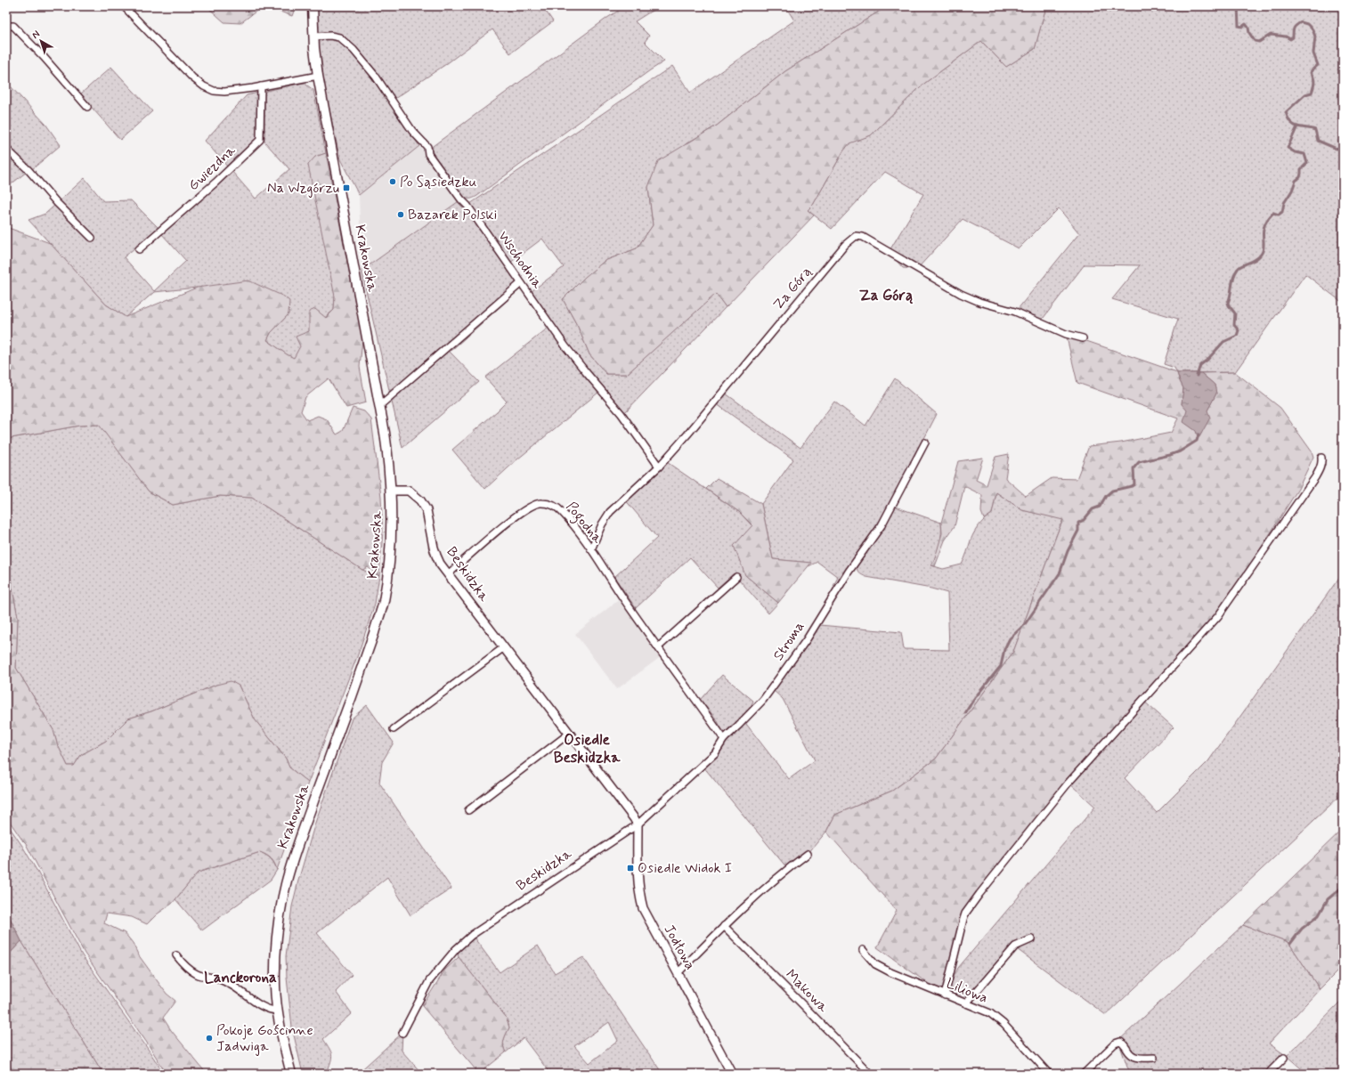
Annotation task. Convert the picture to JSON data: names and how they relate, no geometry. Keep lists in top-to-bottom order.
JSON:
{
  "streets": {
    "main road": ["Krakowska"],
    "street": [
      "Gwiezdna",
      "Wschodnia",
      "Za Górą",
      "Pogodna",
      "Beskidzka",
      "Stroma",
      "Jodłowa",
      "Makowa",
      "Liliowa"
    ]
  },
  "crossings": [
    ["Krakowska", "Wschodnia"],
    ["Krakowska", "Beskidzka"],
    ["Wschodnia", "Za Górą"],
    ["Za Górą", "Pogodna"],
    ["Pogodna", "Beskidzka"],
    ["Pogodna", "Stroma"],
    ["Beskidzka", "Stroma"],
    ["Beskidzka", "Jodłowa"],
    ["Stroma", "Jodłowa"]
  ],
  "districts": ["Za Górą", "Osiedle Beskidzka", "Lanckorona"],
  "places": {
    "other": ["Po Sąsiedzku", "Bazarek Polski", "Pokoje Gościnne Jadwiga"],
    "transit": ["Na Wzgórzu", "Osiedle Widok I"]
  },
  "north": "top left"
}
